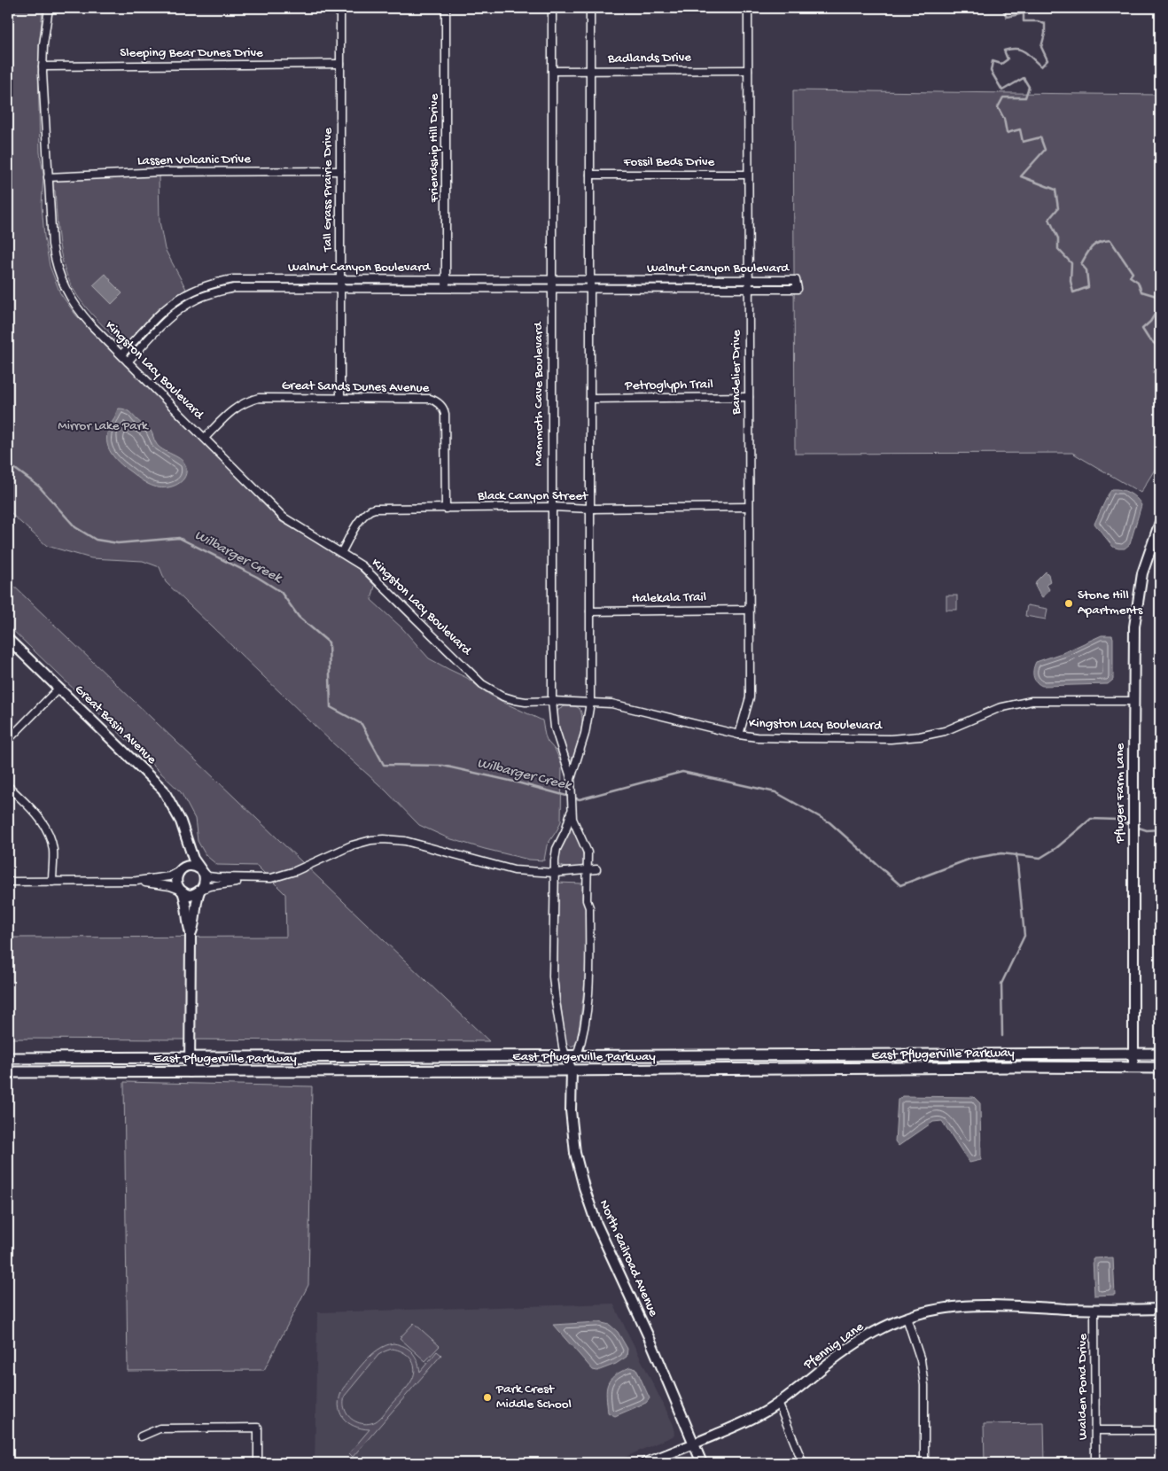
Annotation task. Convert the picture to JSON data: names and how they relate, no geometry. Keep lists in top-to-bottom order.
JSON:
{
  "streets": {
    "main road": ["East Pflugerville Parkway"],
    "street": [
      "Sleeping Bear Dunes Drive",
      "Badlands Drive",
      "Friendship Hill Drive",
      "Lassen Volcanic Drive",
      "Fossil Beds Drive",
      "Tall Grass Prairie Drive",
      "Walnut Canyon Boulevard",
      "Kingston Lacy Boulevard",
      "Bandelier Drive",
      "Petroglyph Trail",
      "Great Sands Dunes Avenue",
      "Mammoth Cave Boulevard",
      "Black Canyon Street",
      "Halekala Trail",
      "Great Basin Avenue",
      "Pfluger Farm Lane",
      "North Railroad Avenue",
      "Pfennig Lane",
      "Walden Pond Drive"
    ]
  },
  "crossings": [
    ["Sleeping Bear Dunes Drive", "Tall Grass Prairie Drive"],
    ["Sleeping Bear Dunes Drive", "Kingston Lacy Boulevard"],
    ["Badlands Drive", "Bandelier Drive"],
    ["Badlands Drive", "Mammoth Cave Boulevard"],
    ["Friendship Hill Drive", "Walnut Canyon Boulevard"],
    ["Lassen Volcanic Drive", "Tall Grass Prairie Drive"],
    ["Lassen Volcanic Drive", "Kingston Lacy Boulevard"],
    ["Fossil Beds Drive", "Bandelier Drive"],
    ["Fossil Beds Drive", "Mammoth Cave Boulevard"],
    ["Tall Grass Prairie Drive", "Walnut Canyon Boulevard"],
    ["Tall Grass Prairie Drive", "Great Sands Dunes Avenue"],
    ["Walnut Canyon Boulevard", "Kingston Lacy Boulevard"],
    ["Walnut Canyon Boulevard", "Bandelier Drive"],
    ["Walnut Canyon Boulevard", "Mammoth Cave Boulevard"],
    ["Kingston Lacy Boulevard", "Bandelier Drive"],
    ["Kingston Lacy Boulevard", "Great Sands Dunes Avenue"],
    ["Kingston Lacy Boulevard", "Mammoth Cave Boulevard"],
    ["Kingston Lacy Boulevard", "Black Canyon Street"],
    ["Kingston Lacy Boulevard", "Pfluger Farm Lane"],
    ["Bandelier Drive", "Petroglyph Trail"],
    ["Bandelier Drive", "Black Canyon Street"],
    ["Bandelier Drive", "Halekala Trail"],
    ["Petroglyph Trail", "Mammoth Cave Boulevard"],
    ["Great Sands Dunes Avenue", "Black Canyon Street"],
    ["Mammoth Cave Boulevard", "Black Canyon Street"],
    ["Mammoth Cave Boulevard", "Halekala Trail"],
    ["Mammoth Cave Boulevard", "East Pflugerville Parkway"],
    ["Mammoth Cave Boulevard", "North Railroad Avenue"],
    ["Pfluger Farm Lane", "East Pflugerville Parkway"],
    ["East Pflugerville Parkway", "North Railroad Avenue"],
    ["North Railroad Avenue", "Pfennig Lane"],
    ["Pfennig Lane", "Walden Pond Drive"]
  ],
  "water": ["Wilbarger Creek"],
  "parks": ["Mirror Lake Park"],
  "places": ["Stone Hill Apartments", "Park Crest Middle School"]
}
